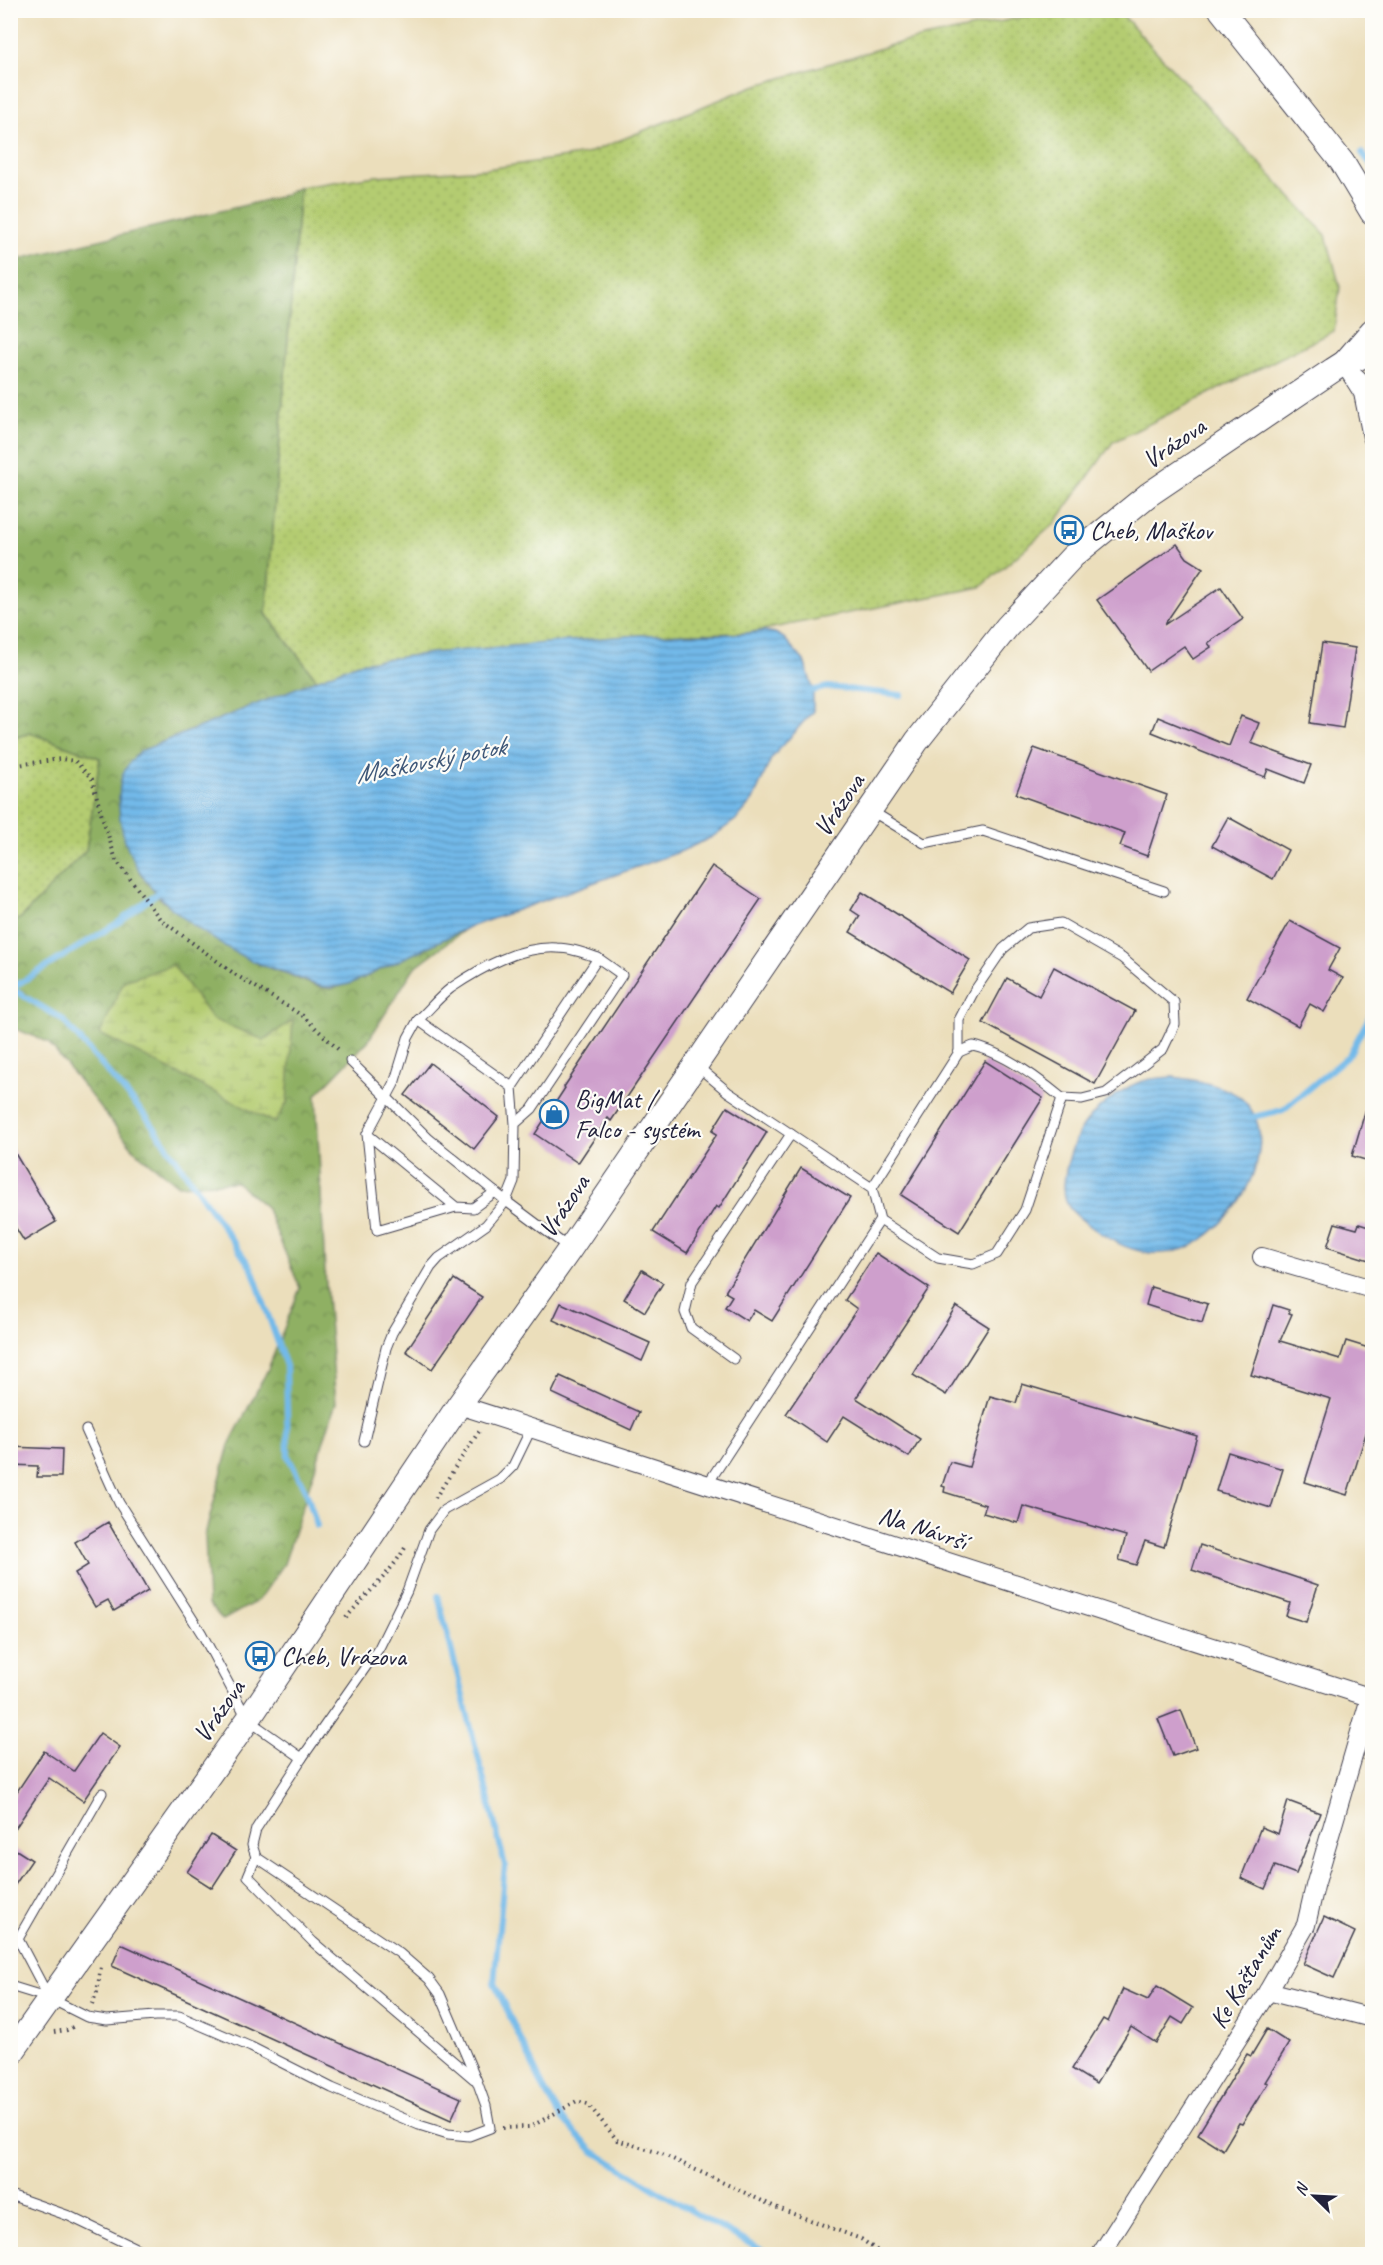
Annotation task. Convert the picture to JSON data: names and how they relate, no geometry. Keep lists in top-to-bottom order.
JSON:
{
  "streets": {
    "street": ["Vrázova", "Na Návrší", "Ke Kaštanům"]
  },
  "crossings": [
    ["Vrázova", "Na Návrší"],
    ["Na Návrší", "Ke Kaštanům"]
  ],
  "water": ["Maškovský potok"],
  "places": {
    "bus stop": ["Cheb, Maškov", "Cheb, Vrázova"],
    "shop": ["BigMat / Falco - systém"]
  },
  "north": "top left"
}
